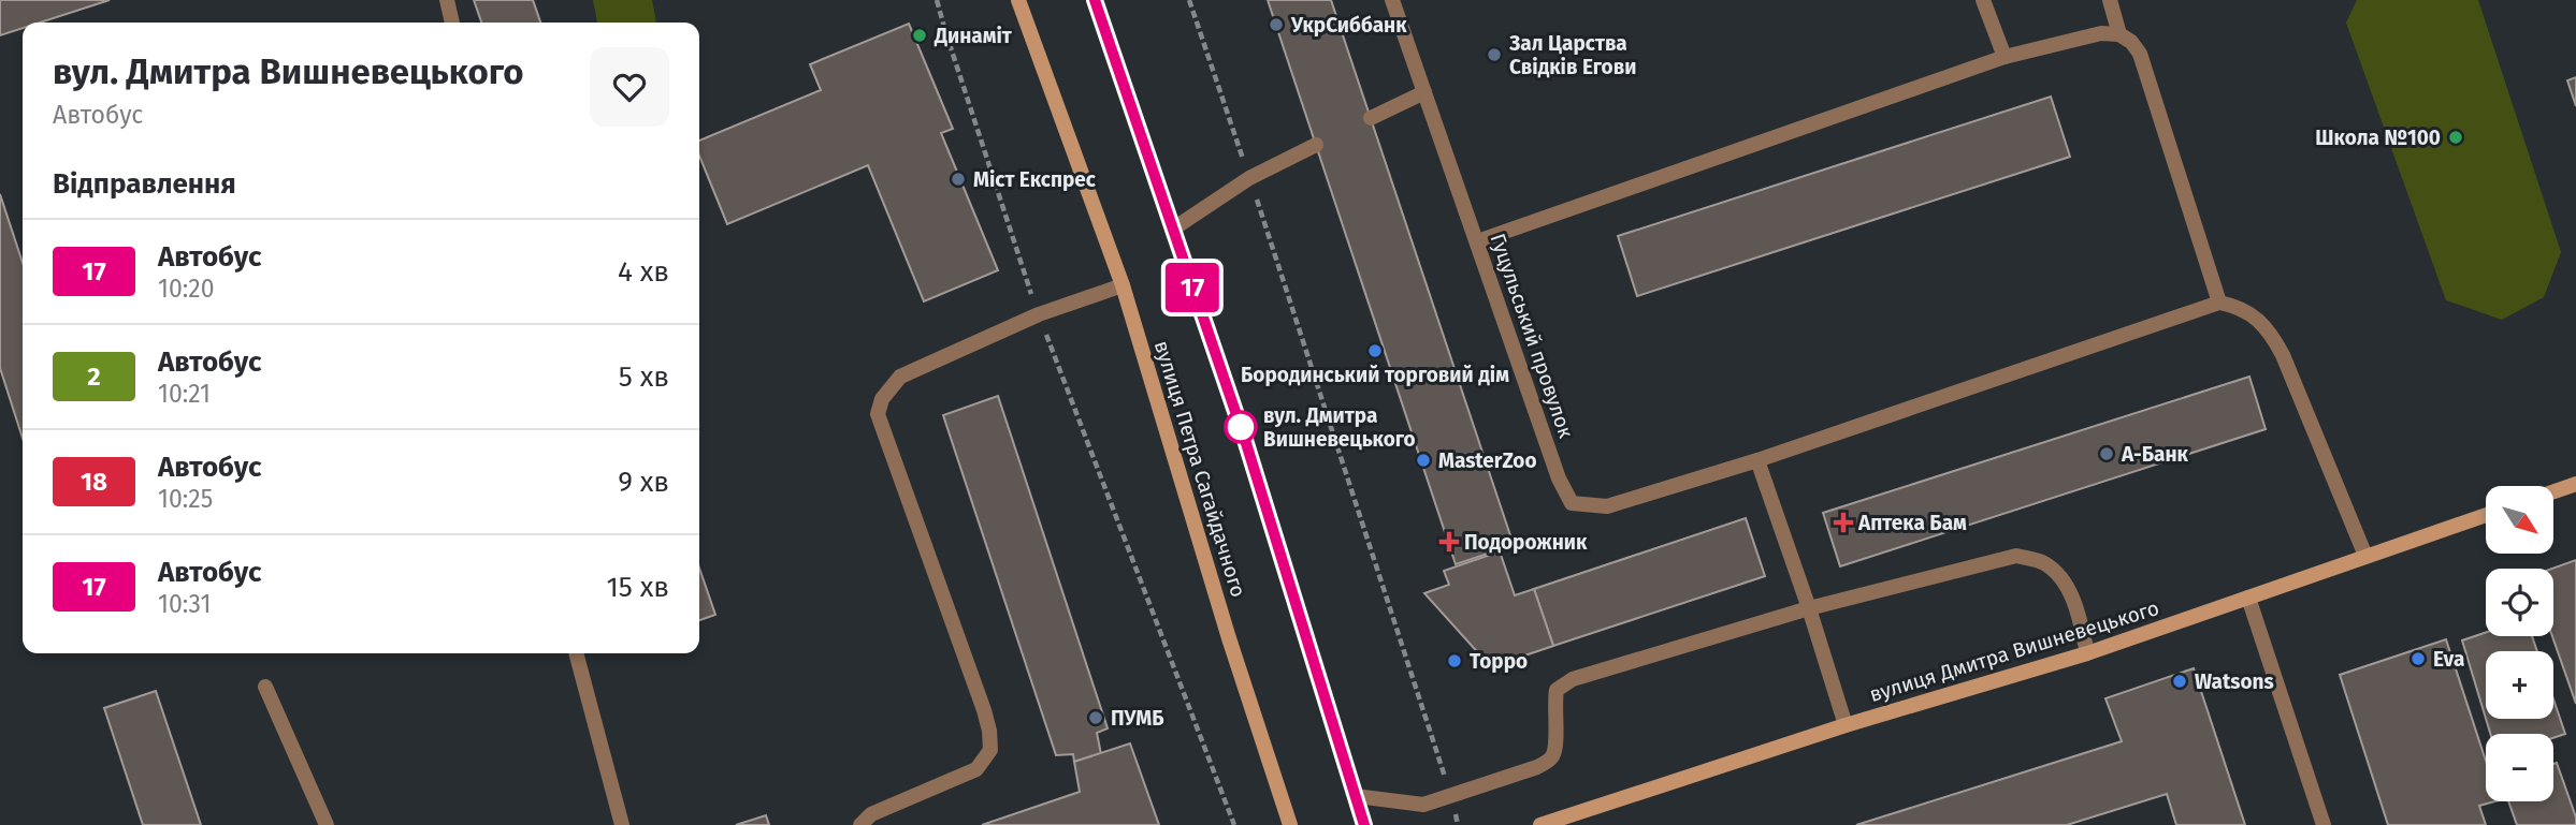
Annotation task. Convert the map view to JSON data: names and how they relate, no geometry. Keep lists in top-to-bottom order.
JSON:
{
  "streets": {
    "street": ["Гуцульський провулок", "вулиця Петра Сагайдачного", "вулиця Дмитра Вишневецького"]
  },
  "places": {
    "other": [
      "УкрСиббанк",
      "Динаміт",
      "Зал Царства Свiдкiв Егови",
      "Школа №100",
      "Міст Експрес",
      "Бородинський торговий дім",
      "вул. Дмитра Вишневецького",
      "А-Банк",
      "MasterZoo",
      "Eva",
      "Торро",
      "Watsons",
      "ПУМБ"
    ],
    "health": ["Аптека Бам", "Подорожник"]
  },
  "lines": ["bus line 17"],
  "north": "bottom right",
  "page": {
    "on_map": "17",
    "heading": [
      ["вул. Дмитра Вишневецького", "Автобус"],
      "Відправлення"
    ],
    "list": [
      {
        "mark": "17",
        "name": "Автобус",
        "note": "10:20",
        "value": "4 хв"
      },
      {
        "mark": "2",
        "name": "Автобус",
        "note": "10:21",
        "value": "5 хв"
      },
      {
        "mark": "18",
        "name": "Автобус",
        "note": "10:25",
        "value": "9 хв"
      },
      {
        "mark": "17",
        "name": "Автобус",
        "note": "10:31",
        "value": "15 хв"
      }
    ],
    "map_buttons": ["+", "−"]
  }
}
